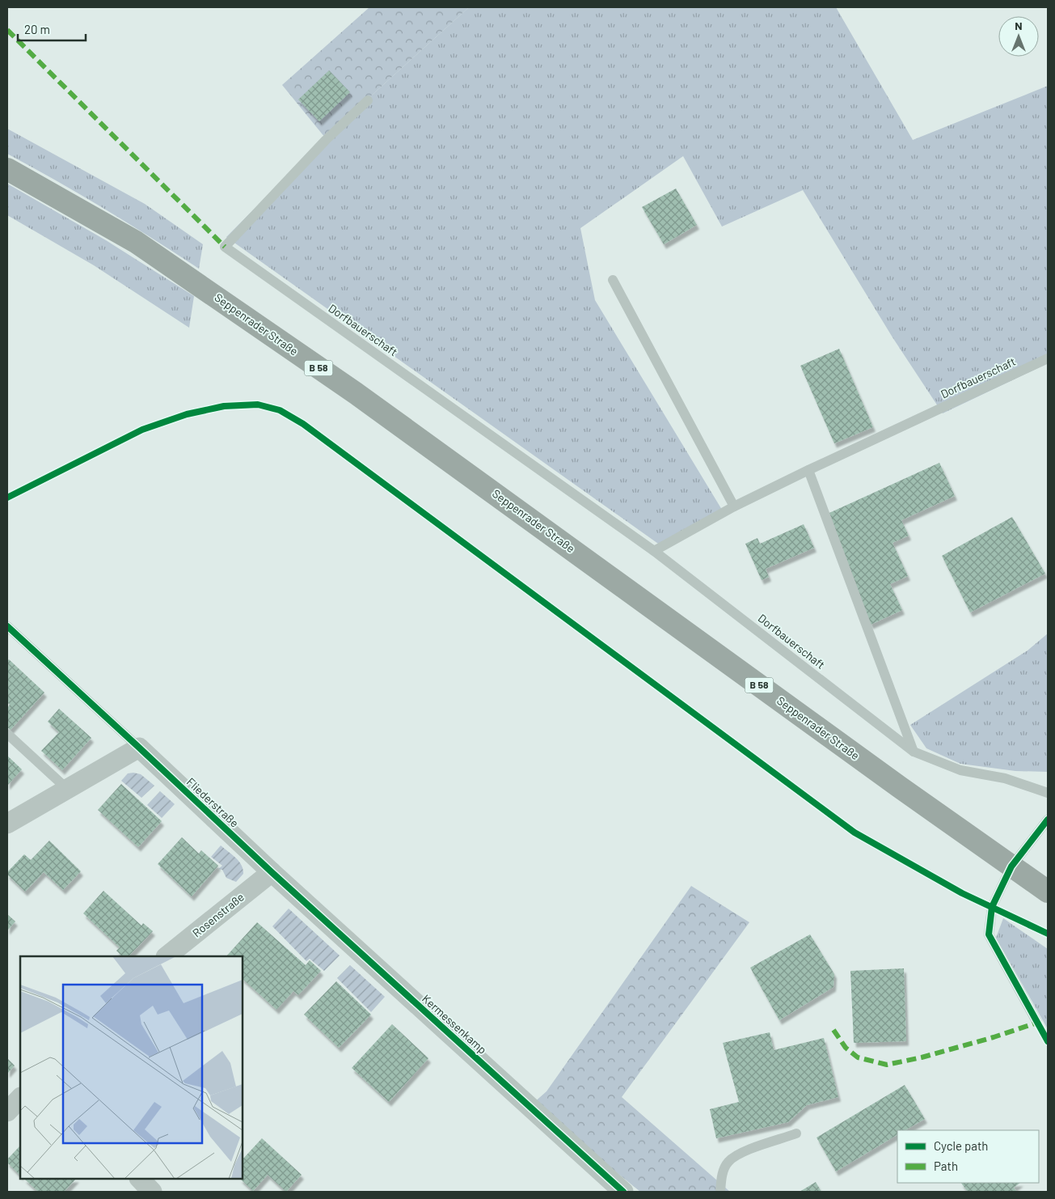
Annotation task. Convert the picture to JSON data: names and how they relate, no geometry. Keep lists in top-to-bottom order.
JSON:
{
  "streets": {
    "main road": ["Seppenrader Straße", "B 58"],
    "street": ["Fliederstraße", "Rosenstraße", "Kermessenkamp"],
    "lane": ["Dorfbauerschaft"]
  },
  "crossings": [
    ["Fliederstraße", "Rosenstraße"],
    ["Fliederstraße", "Kermessenkamp"],
    ["Rosenstraße", "Kermessenkamp"]
  ],
  "legend": ["Cycle path", "Path"],
  "scale_bar": "20 m",
  "north": "top"
}
